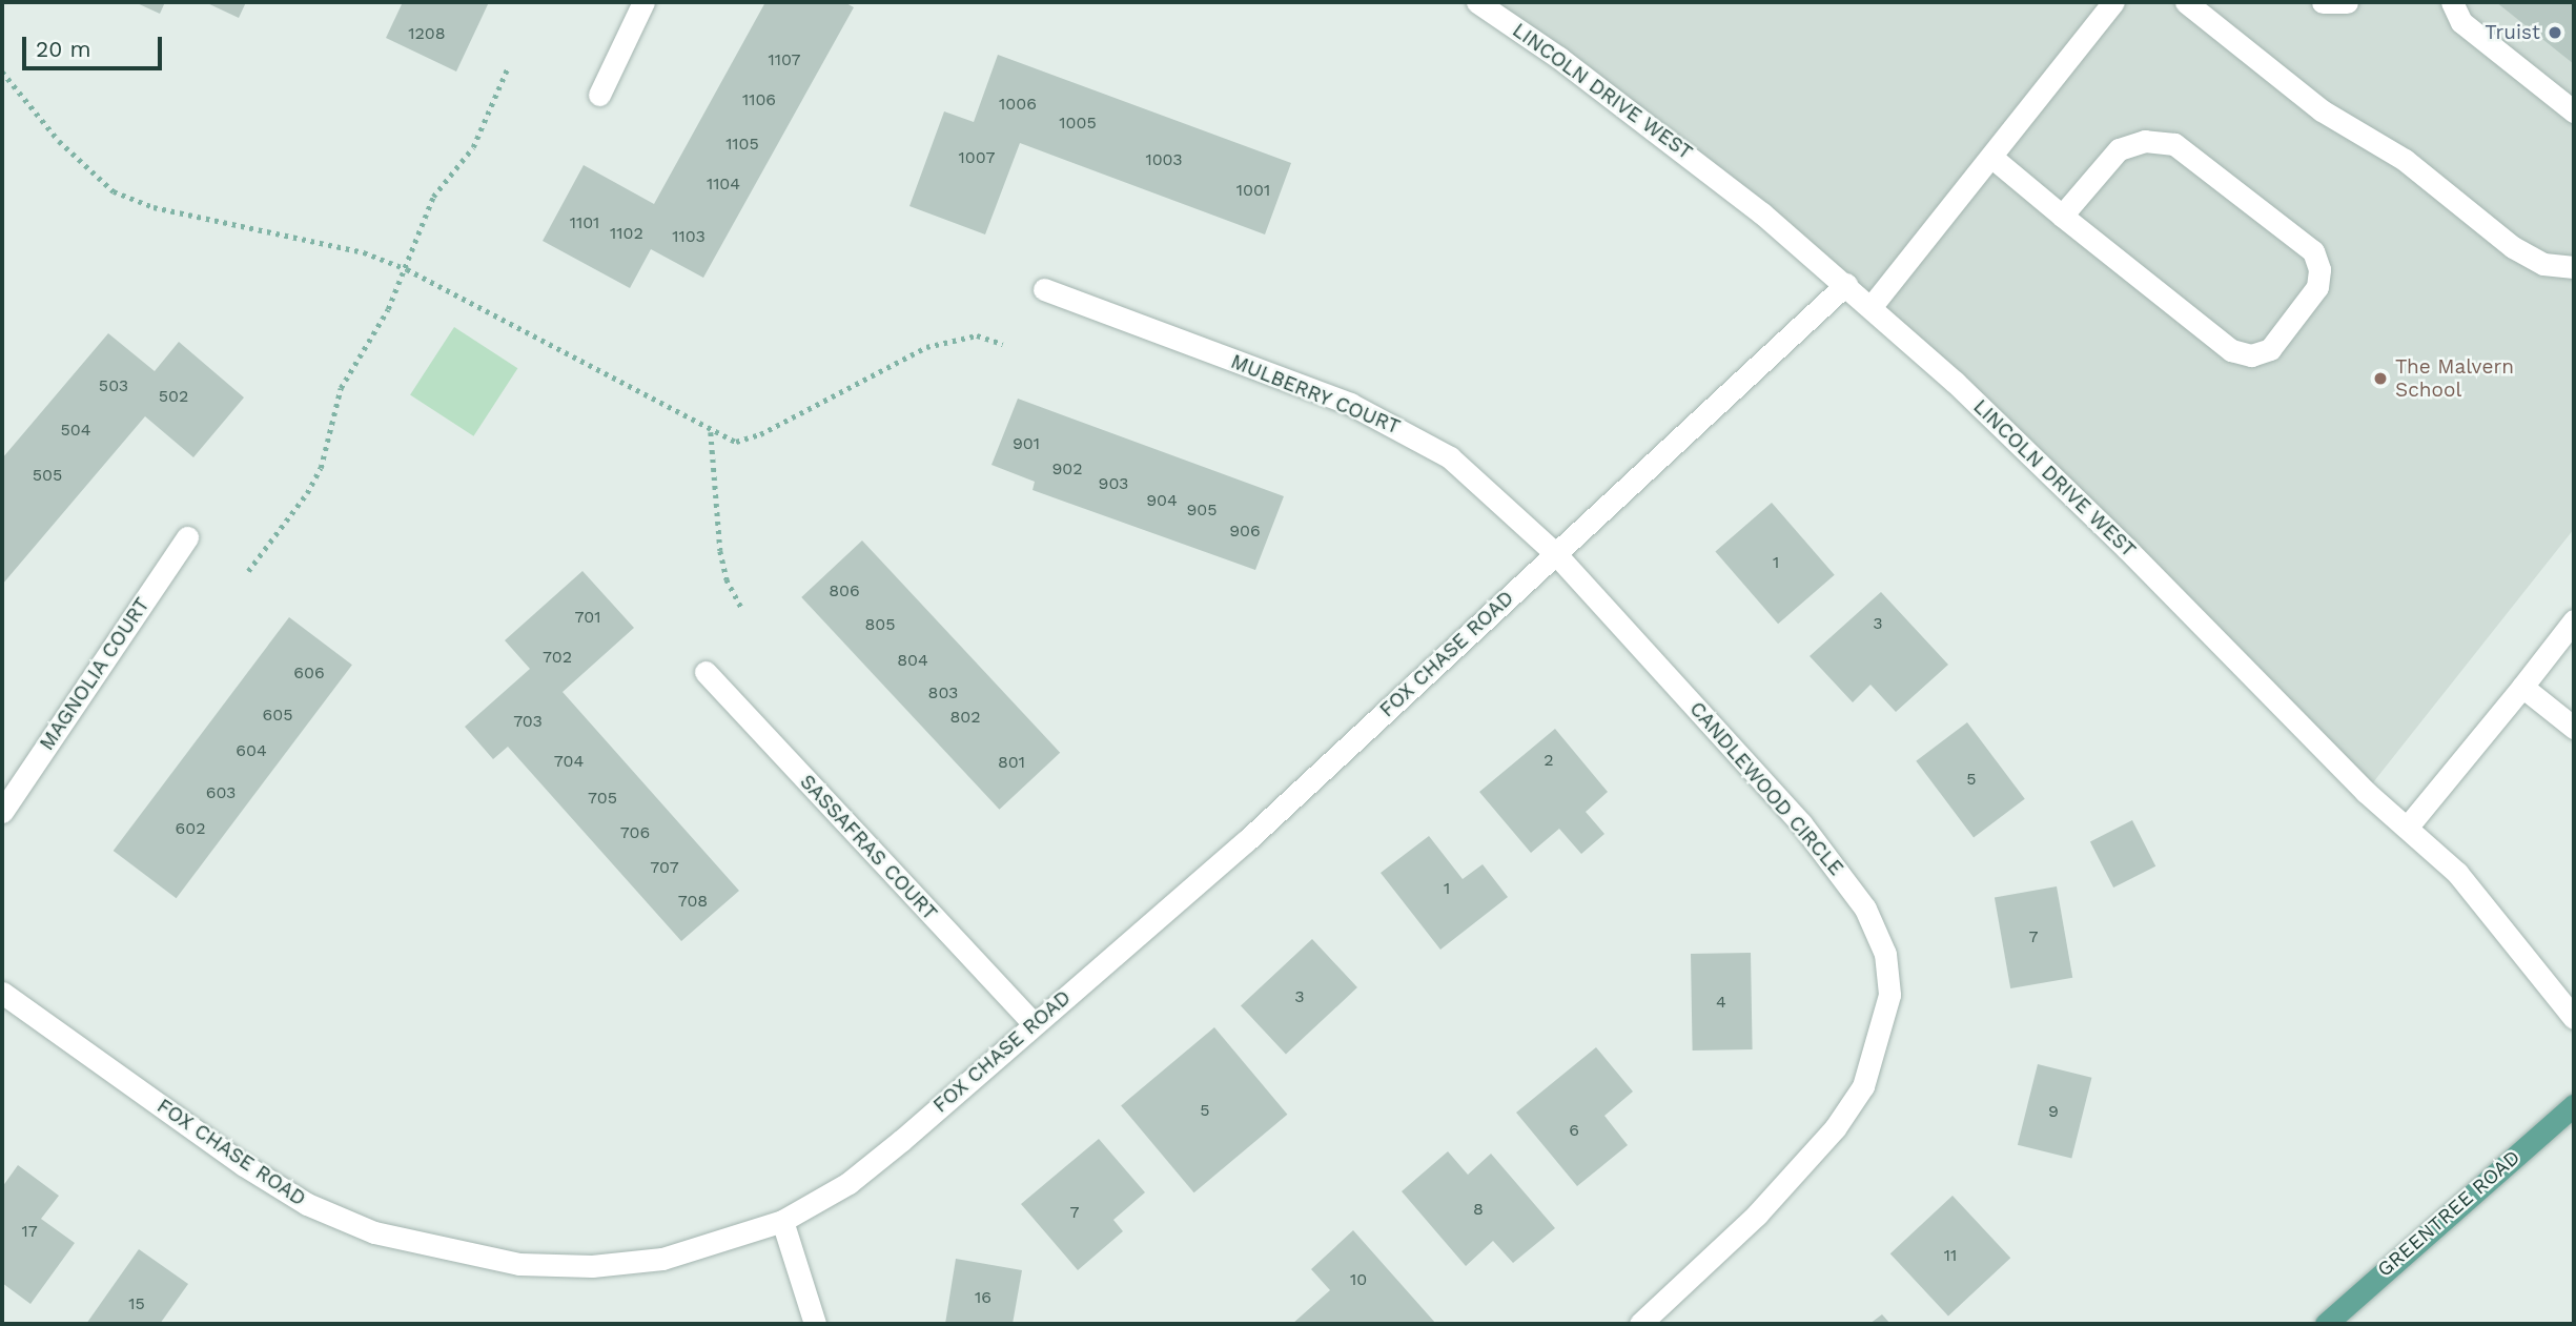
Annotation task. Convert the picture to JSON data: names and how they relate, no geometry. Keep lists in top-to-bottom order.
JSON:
{
  "streets": {
    "main road": ["GREENTREE ROAD"],
    "street": [
      "LINCOLN DRIVE WEST",
      "MULBERRY COURT",
      "FOX CHASE ROAD",
      "MAGNOLIA COURT",
      "CANDLEWOOD CIRCLE",
      "SASSAFRAS COURT"
    ]
  },
  "crossings": [
    ["LINCOLN DRIVE WEST", "FOX CHASE ROAD"],
    ["MULBERRY COURT", "FOX CHASE ROAD"],
    ["MULBERRY COURT", "CANDLEWOOD CIRCLE"],
    ["FOX CHASE ROAD", "CANDLEWOOD CIRCLE"],
    ["FOX CHASE ROAD", "SASSAFRAS COURT"]
  ],
  "places": ["Truist", "The Malvern School"],
  "house_numbers": [
    "1208",
    "1107",
    "1106",
    "1006",
    "1005",
    "1105",
    "1007",
    "1003",
    "1104",
    "1001",
    "1101",
    "1102",
    "1103",
    "503",
    "502",
    "504",
    "901",
    "902",
    "505",
    "903",
    "904",
    "905",
    "906",
    "1",
    "806",
    "701",
    "3",
    "805",
    "702",
    "804",
    "606",
    "803",
    "605",
    "802",
    "703",
    "604",
    "2",
    "704",
    "801",
    "5",
    "603",
    "705",
    "602",
    "706",
    "707",
    "1",
    "708",
    "7",
    "3",
    "4",
    "5",
    "9",
    "6",
    "8",
    "7",
    "17",
    "11",
    "10",
    "16",
    "15"
  ],
  "scale_bar": "20 m"
}
